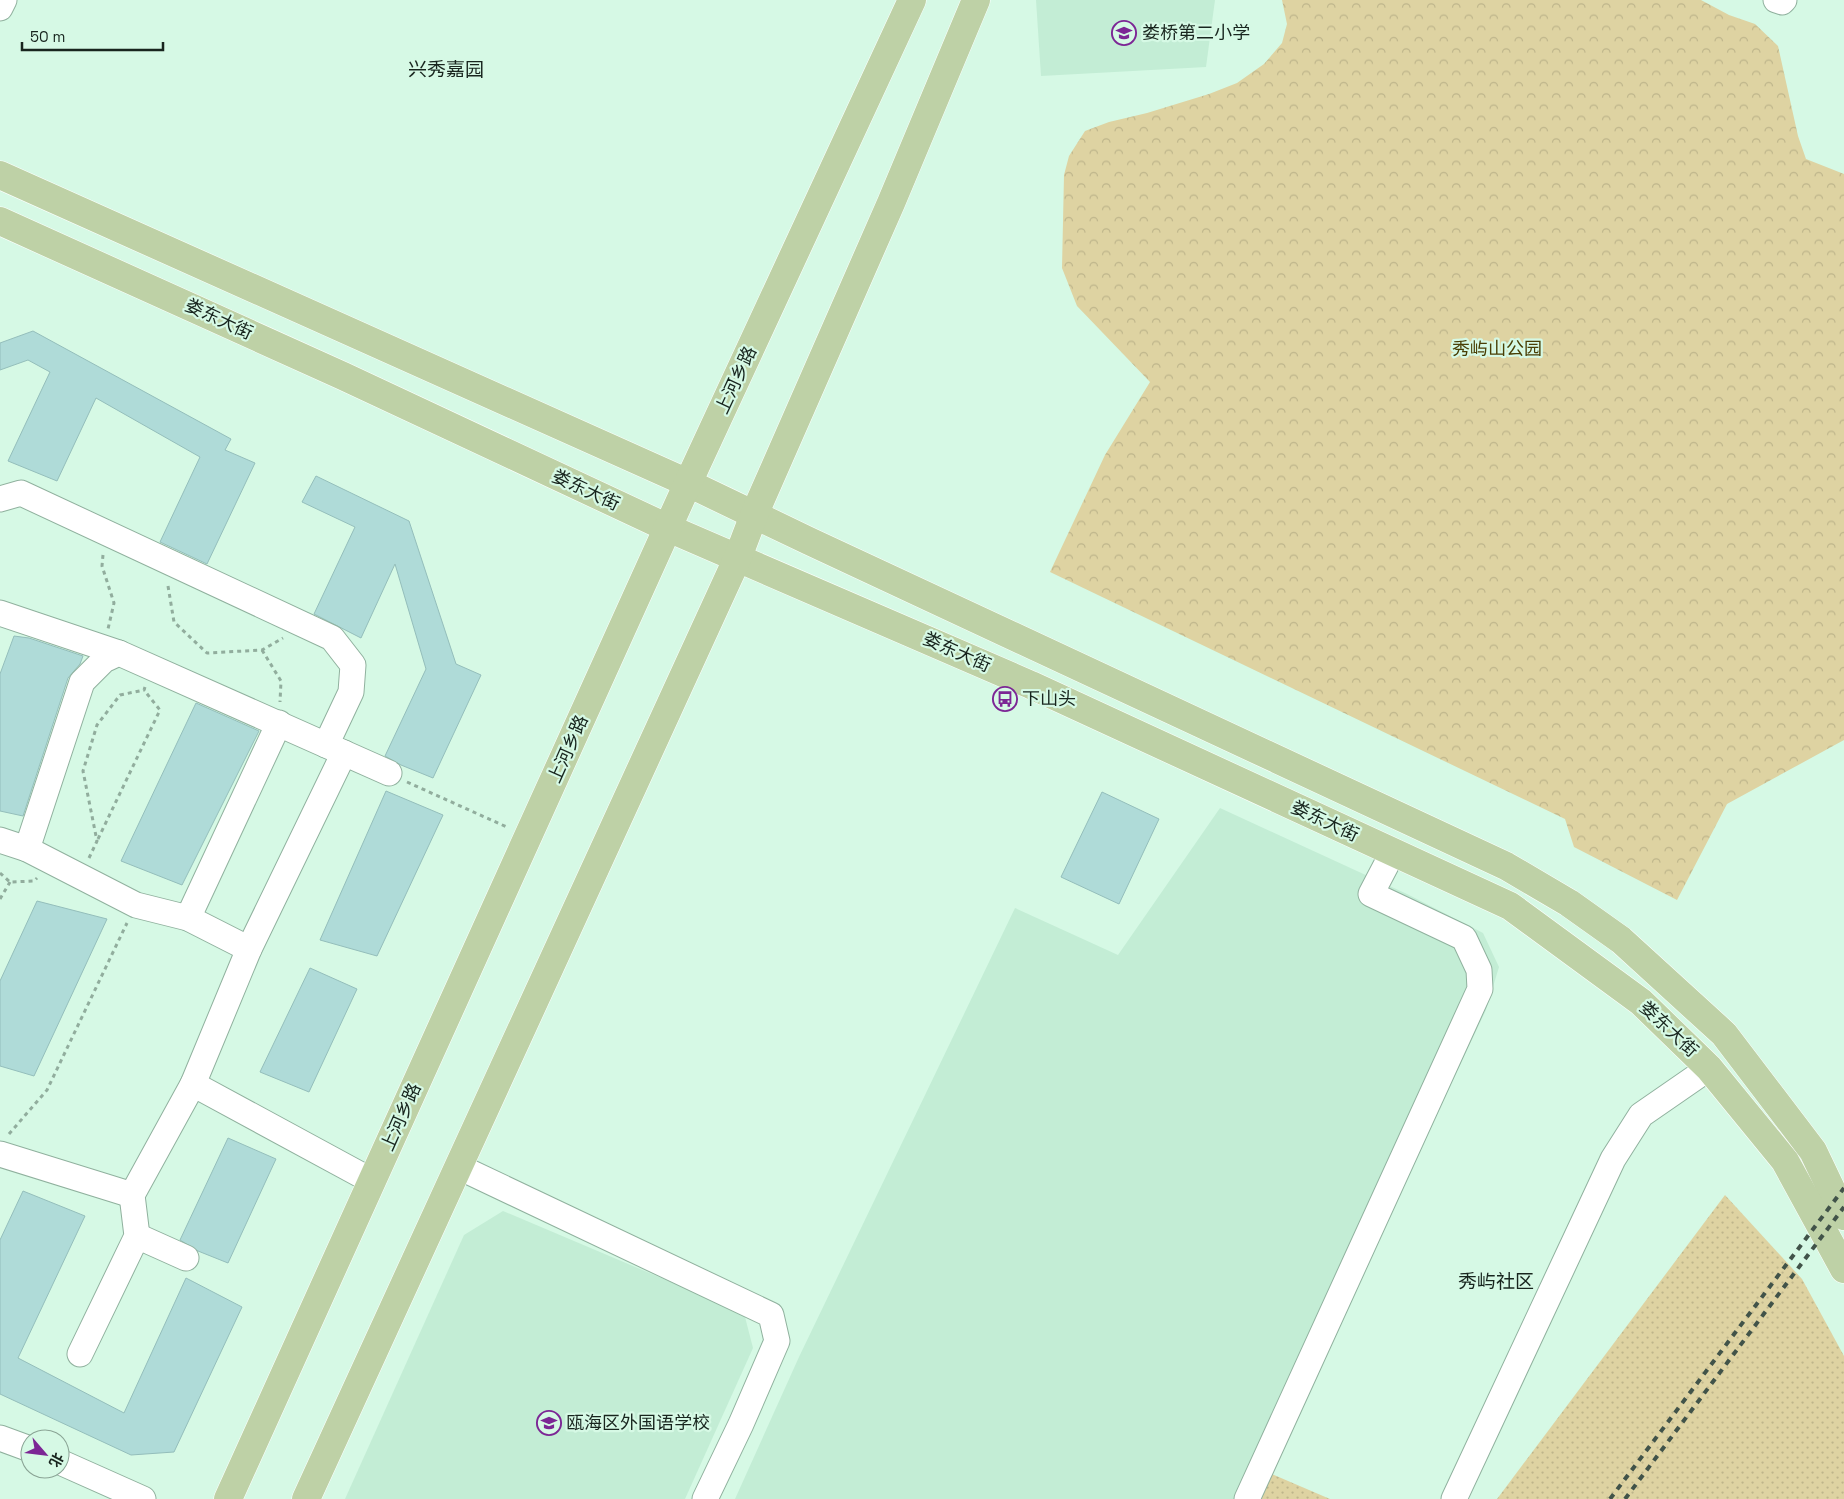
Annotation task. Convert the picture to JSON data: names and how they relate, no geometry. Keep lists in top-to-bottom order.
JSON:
{
  "streets": {
    "main road": ["娄东大街", "上河乡路"]
  },
  "crossings": [
    ["娄东大街", "上河乡路"]
  ],
  "districts": ["兴秀嘉园", "秀屿社区"],
  "parks": ["秀屿山公园"],
  "places": {
    "school or university": ["娄桥第二小学", "瓯海区外国语学校"],
    "bus stop": ["下山头"]
  },
  "scale_bar": "50 m",
  "north": "bottom right"
}
